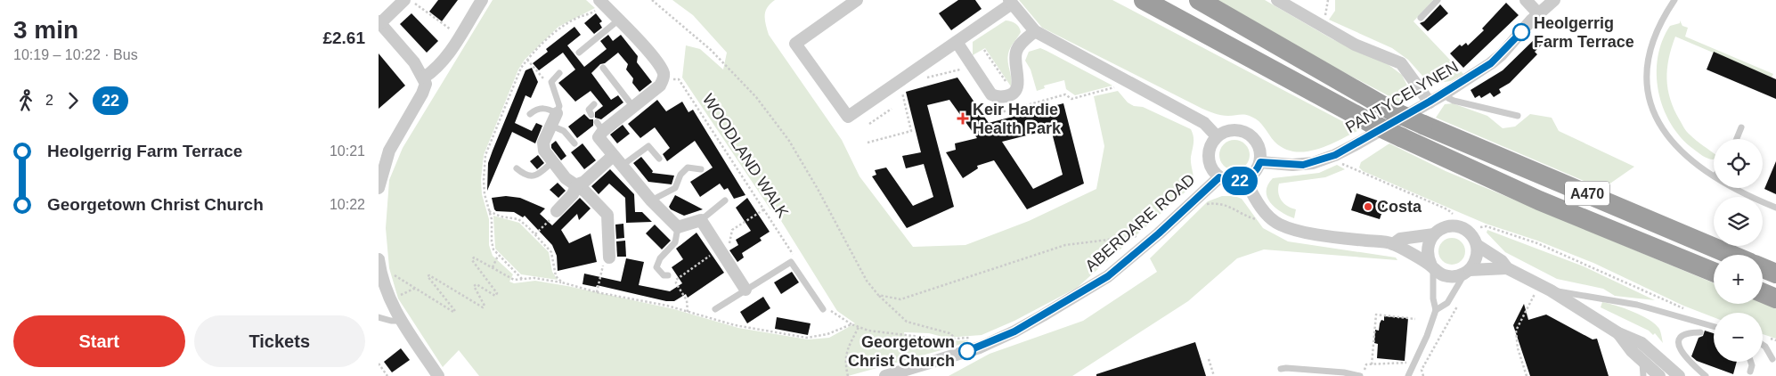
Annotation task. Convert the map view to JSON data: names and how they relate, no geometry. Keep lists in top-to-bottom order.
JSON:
{
  "streets": {
    "highway": ["A470"],
    "street": ["PANTYCELYNEN", "ABERDARE ROAD"],
    "path": ["WOODLAND WALK"]
  },
  "crossings": [
    ["PANTYCELYNEN", "ABERDARE ROAD"]
  ],
  "places": {
    "other": ["Heolgerrig Farm Terrace", "Costa", "Georgetown Christ Church"],
    "health": ["Keir Hardie Health Park"]
  },
  "lines": ["bus line 22"],
  "page": {
    "heading": ["3 min", "10:19 – 10:22 · Bus", "£2.61"],
    "on_map": "22",
    "legs": ["2", "22"],
    "list": [
      {
        "name": "Heolgerrig Farm Terrace",
        "value": "10:21"
      },
      {
        "name": "Georgetown Christ Church",
        "value": "10:22"
      }
    ],
    "map_buttons": ["+", "−"],
    "buttons": ["Start", "Tickets"]
  }
}
